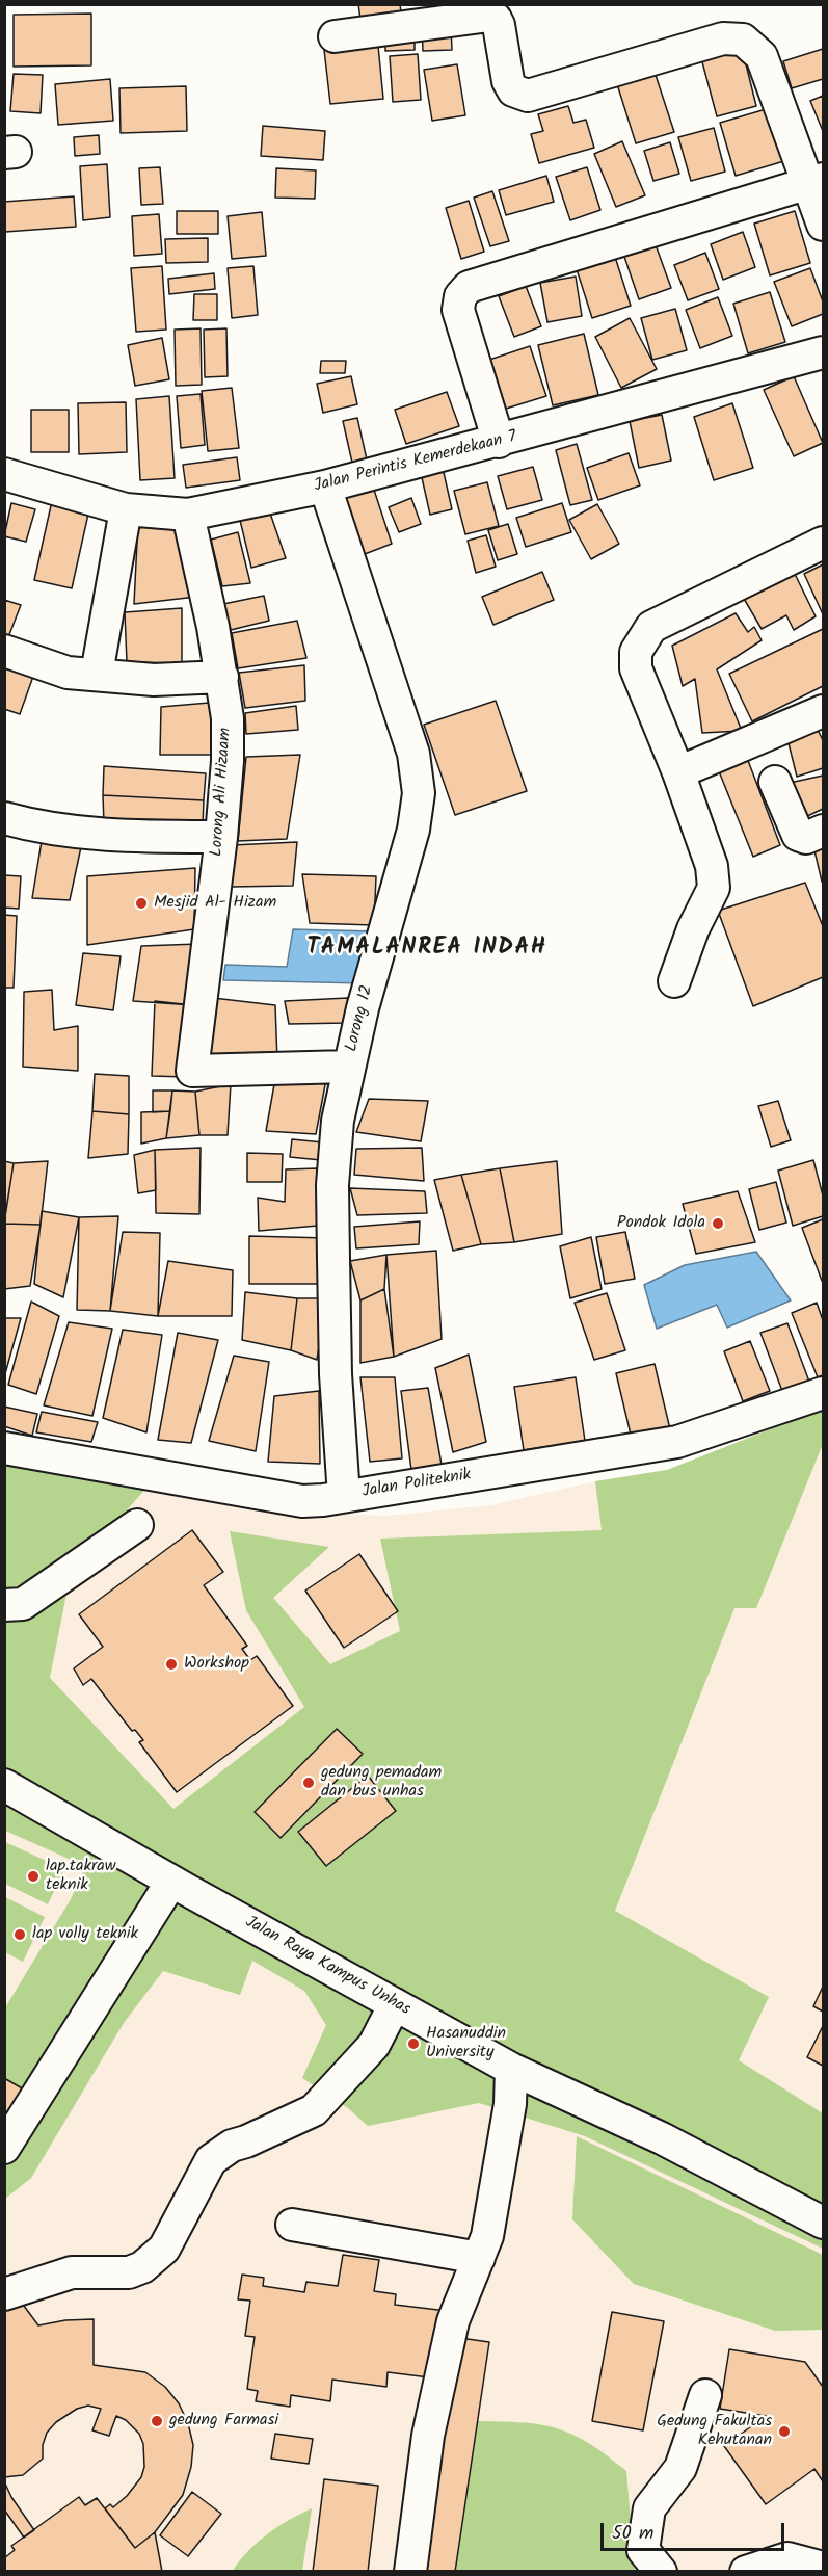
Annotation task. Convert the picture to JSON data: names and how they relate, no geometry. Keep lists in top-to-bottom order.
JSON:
{
  "streets": {
    "street": [
      "Jalan Perintis Kemerdekaan 7",
      "Lorong Ali Hizaam",
      "Lorong 12",
      "Jalan Politeknik",
      "Jalan Raya Kampus Unhas"
    ]
  },
  "crossings": [
    ["Jalan Perintis Kemerdekaan 7", "Lorong Ali Hizaam"],
    ["Jalan Perintis Kemerdekaan 7", "Lorong 12"],
    ["Lorong Ali Hizaam", "Lorong 12"],
    ["Lorong 12", "Jalan Politeknik"]
  ],
  "districts": ["TAMALANREA INDAH"],
  "places": [
    "Mesjid Al- Hizam",
    "Pondok Idola",
    "Workshop",
    "gedung pemadam dan bus unhas",
    "lap.takraw teknik",
    "lap volly teknik",
    "Hasanuddin University",
    "gedung Farmasi",
    "Gedung Fakultas Kehutanan"
  ],
  "scale_bar": "50 m"
}
